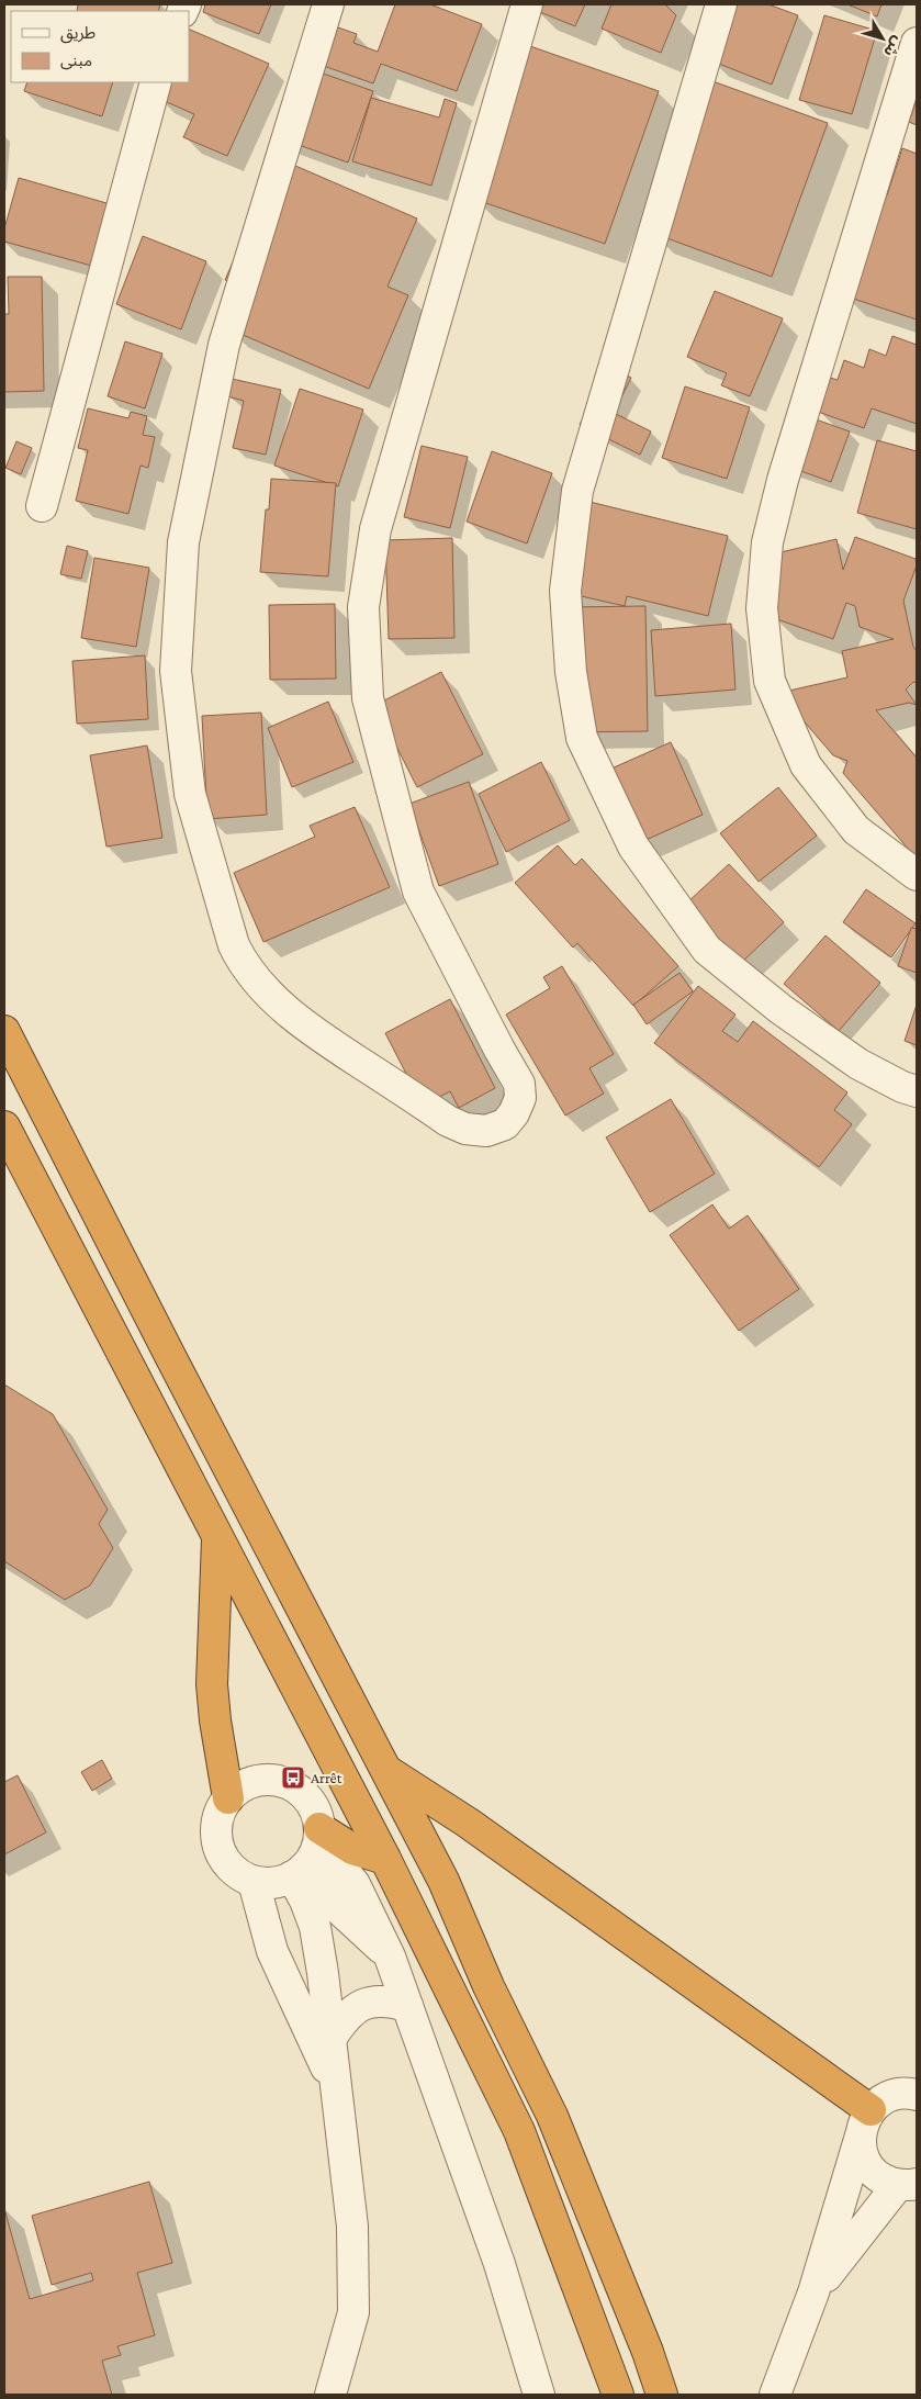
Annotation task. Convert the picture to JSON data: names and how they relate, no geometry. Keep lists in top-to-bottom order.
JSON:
{
  "places": {
    "bus stop": ["Arrêt"]
  },
  "legend": ["طريق", "مبنى"],
  "north": "bottom right"
}
